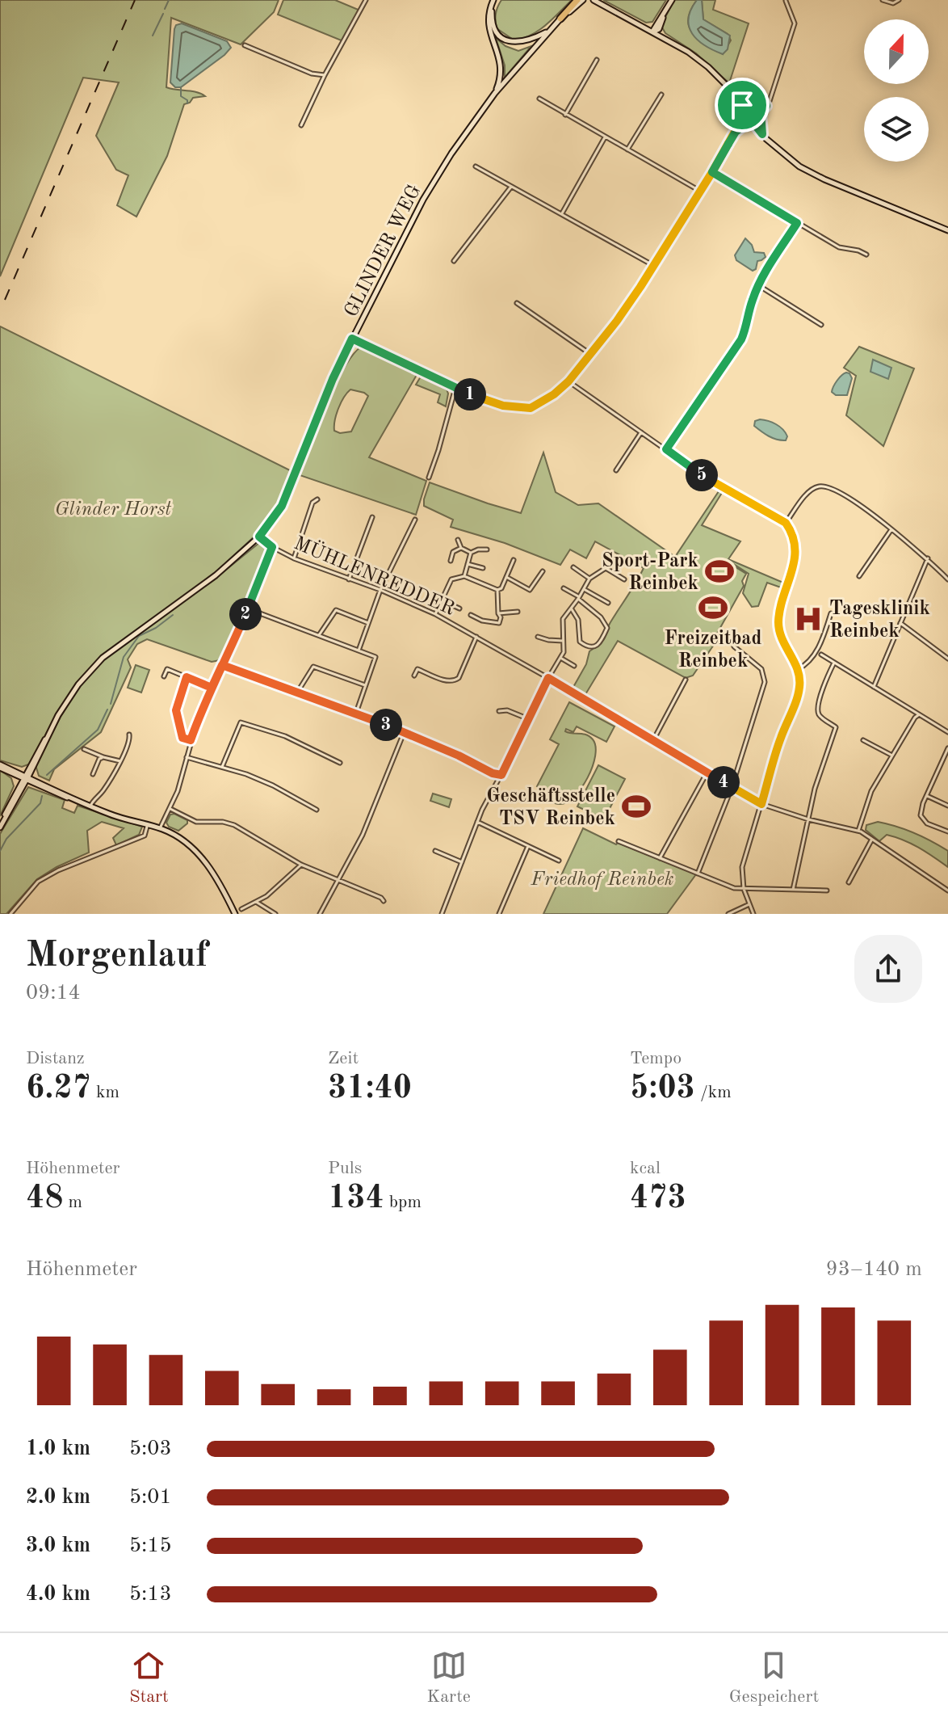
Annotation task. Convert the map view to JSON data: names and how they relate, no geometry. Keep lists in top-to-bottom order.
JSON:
{
  "streets": {
    "main road": ["GLINDER WEG"],
    "street": ["MÜHLENREDDER"]
  },
  "crossings": [
    ["GLINDER WEG", "MÜHLENREDDER"]
  ],
  "parks": ["Glinder Horst", "Friedhof Reinbek"],
  "places": {
    "sports": ["Sport-Park Reinbek", "Freizeitbad Reinbek", "Geschäftsstelle TSV Reinbek"],
    "hospital": ["Tagesklinik Reinbek"]
  },
  "north": "top",
  "page": {
    "pins": [
      "1",
      "5",
      "2",
      "3",
      "4"
    ],
    "heading": ["Morgenlauf", "09:14"],
    "stats": [
      ["Distanz", "6.27 km"],
      ["Zeit", "31:40"],
      ["Tempo", "5:03 /km"],
      ["Höhenmeter", "48 m"],
      ["Puls", "134 bpm"],
      ["kcal", "473"]
    ],
    "chart": ["Höhenmeter", "93–140 m"],
    "list": [
      {
        "name": "1.0 km",
        "note": "5:03"
      },
      {
        "name": "2.0 km",
        "note": "5:01"
      },
      {
        "name": "3.0 km",
        "note": "5:15"
      },
      {
        "name": "4.0 km",
        "note": "5:13"
      }
    ],
    "tabs": ["Start", "Karte", "Gespeichert"]
  }
}
